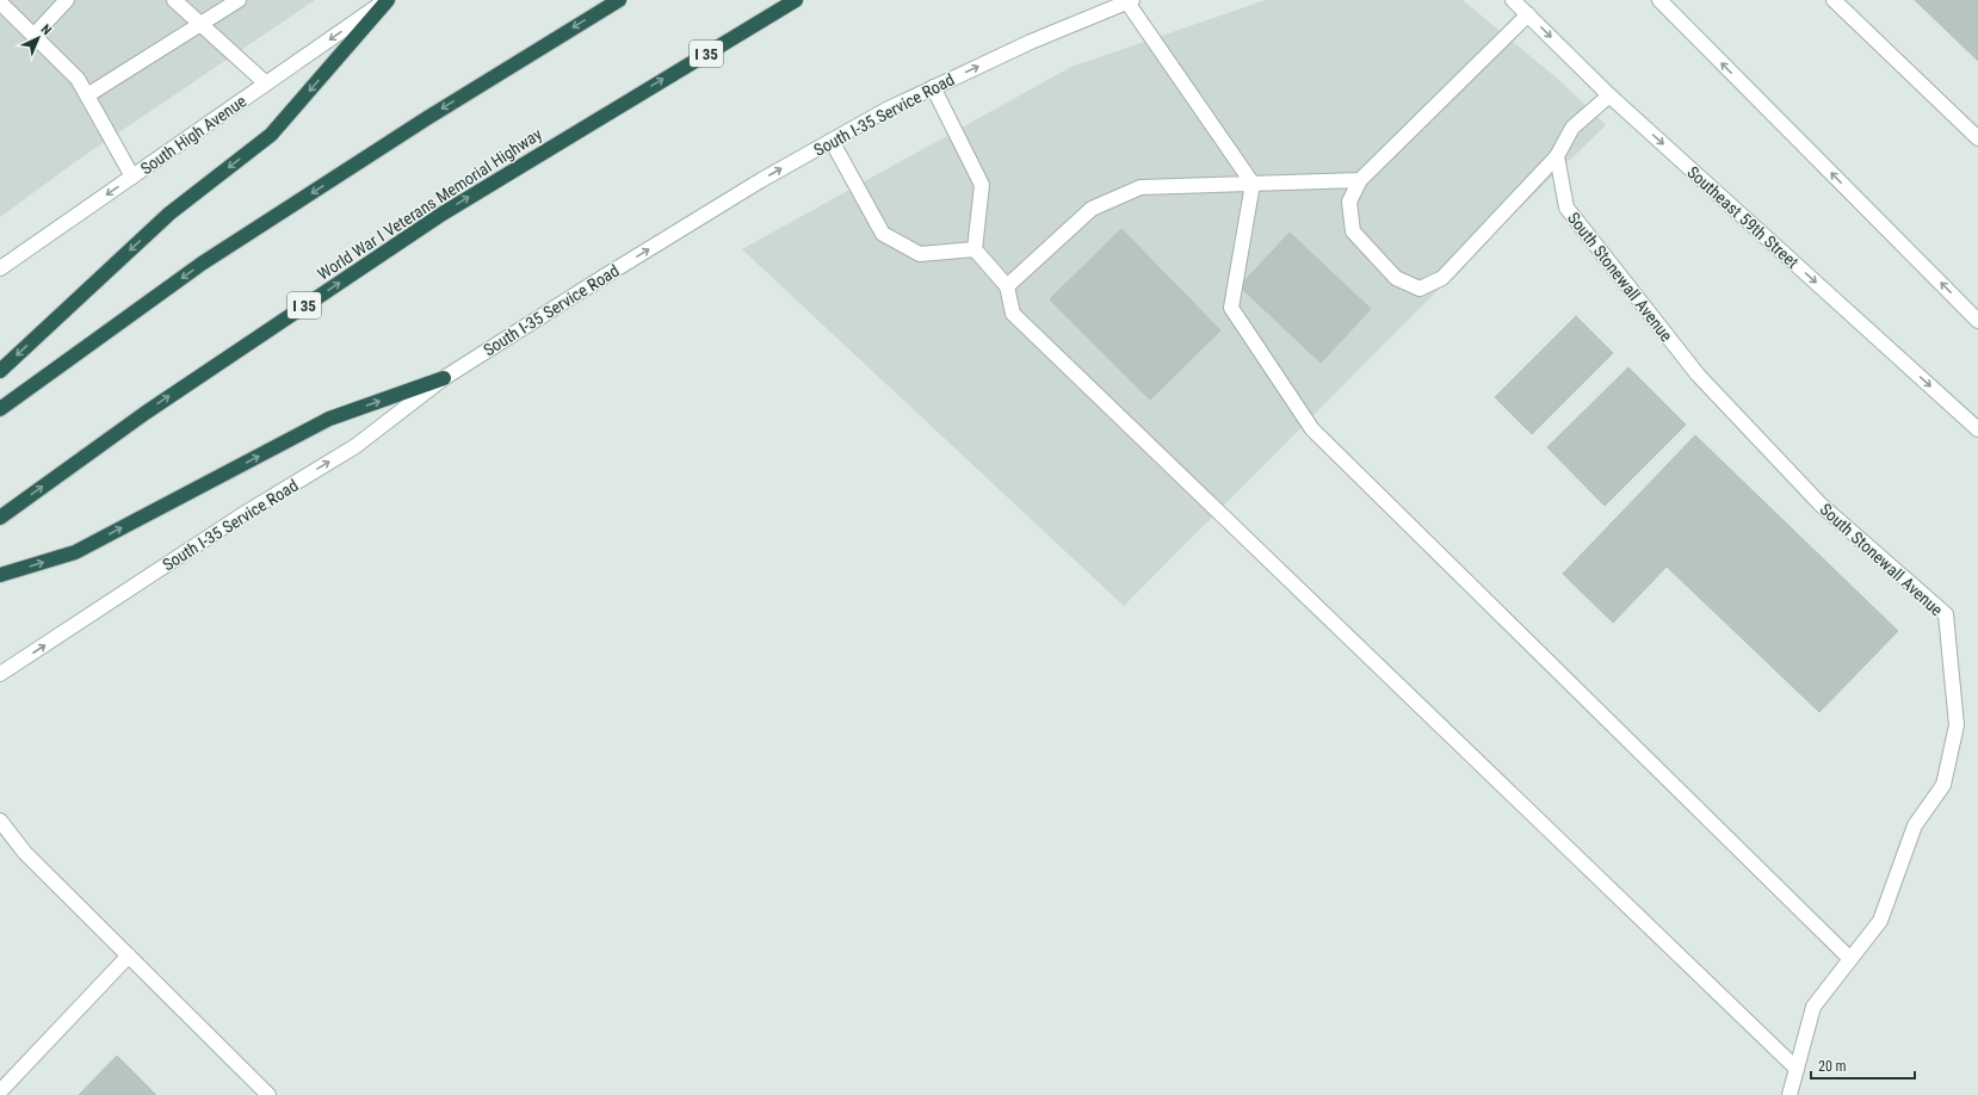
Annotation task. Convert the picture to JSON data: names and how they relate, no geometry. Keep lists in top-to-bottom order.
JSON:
{
  "streets": {
    "highway": ["I 35", "World War I Veterans Memorial Highway"],
    "main road": [
      "South I-35 Service Road",
      "South High Avenue",
      "Southeast 59th Street",
      "South Stonewall Avenue"
    ]
  },
  "one_way": ["South I-35 Service Road", "South High Avenue"],
  "scale_bar": "20 m",
  "north": "top right"
}
